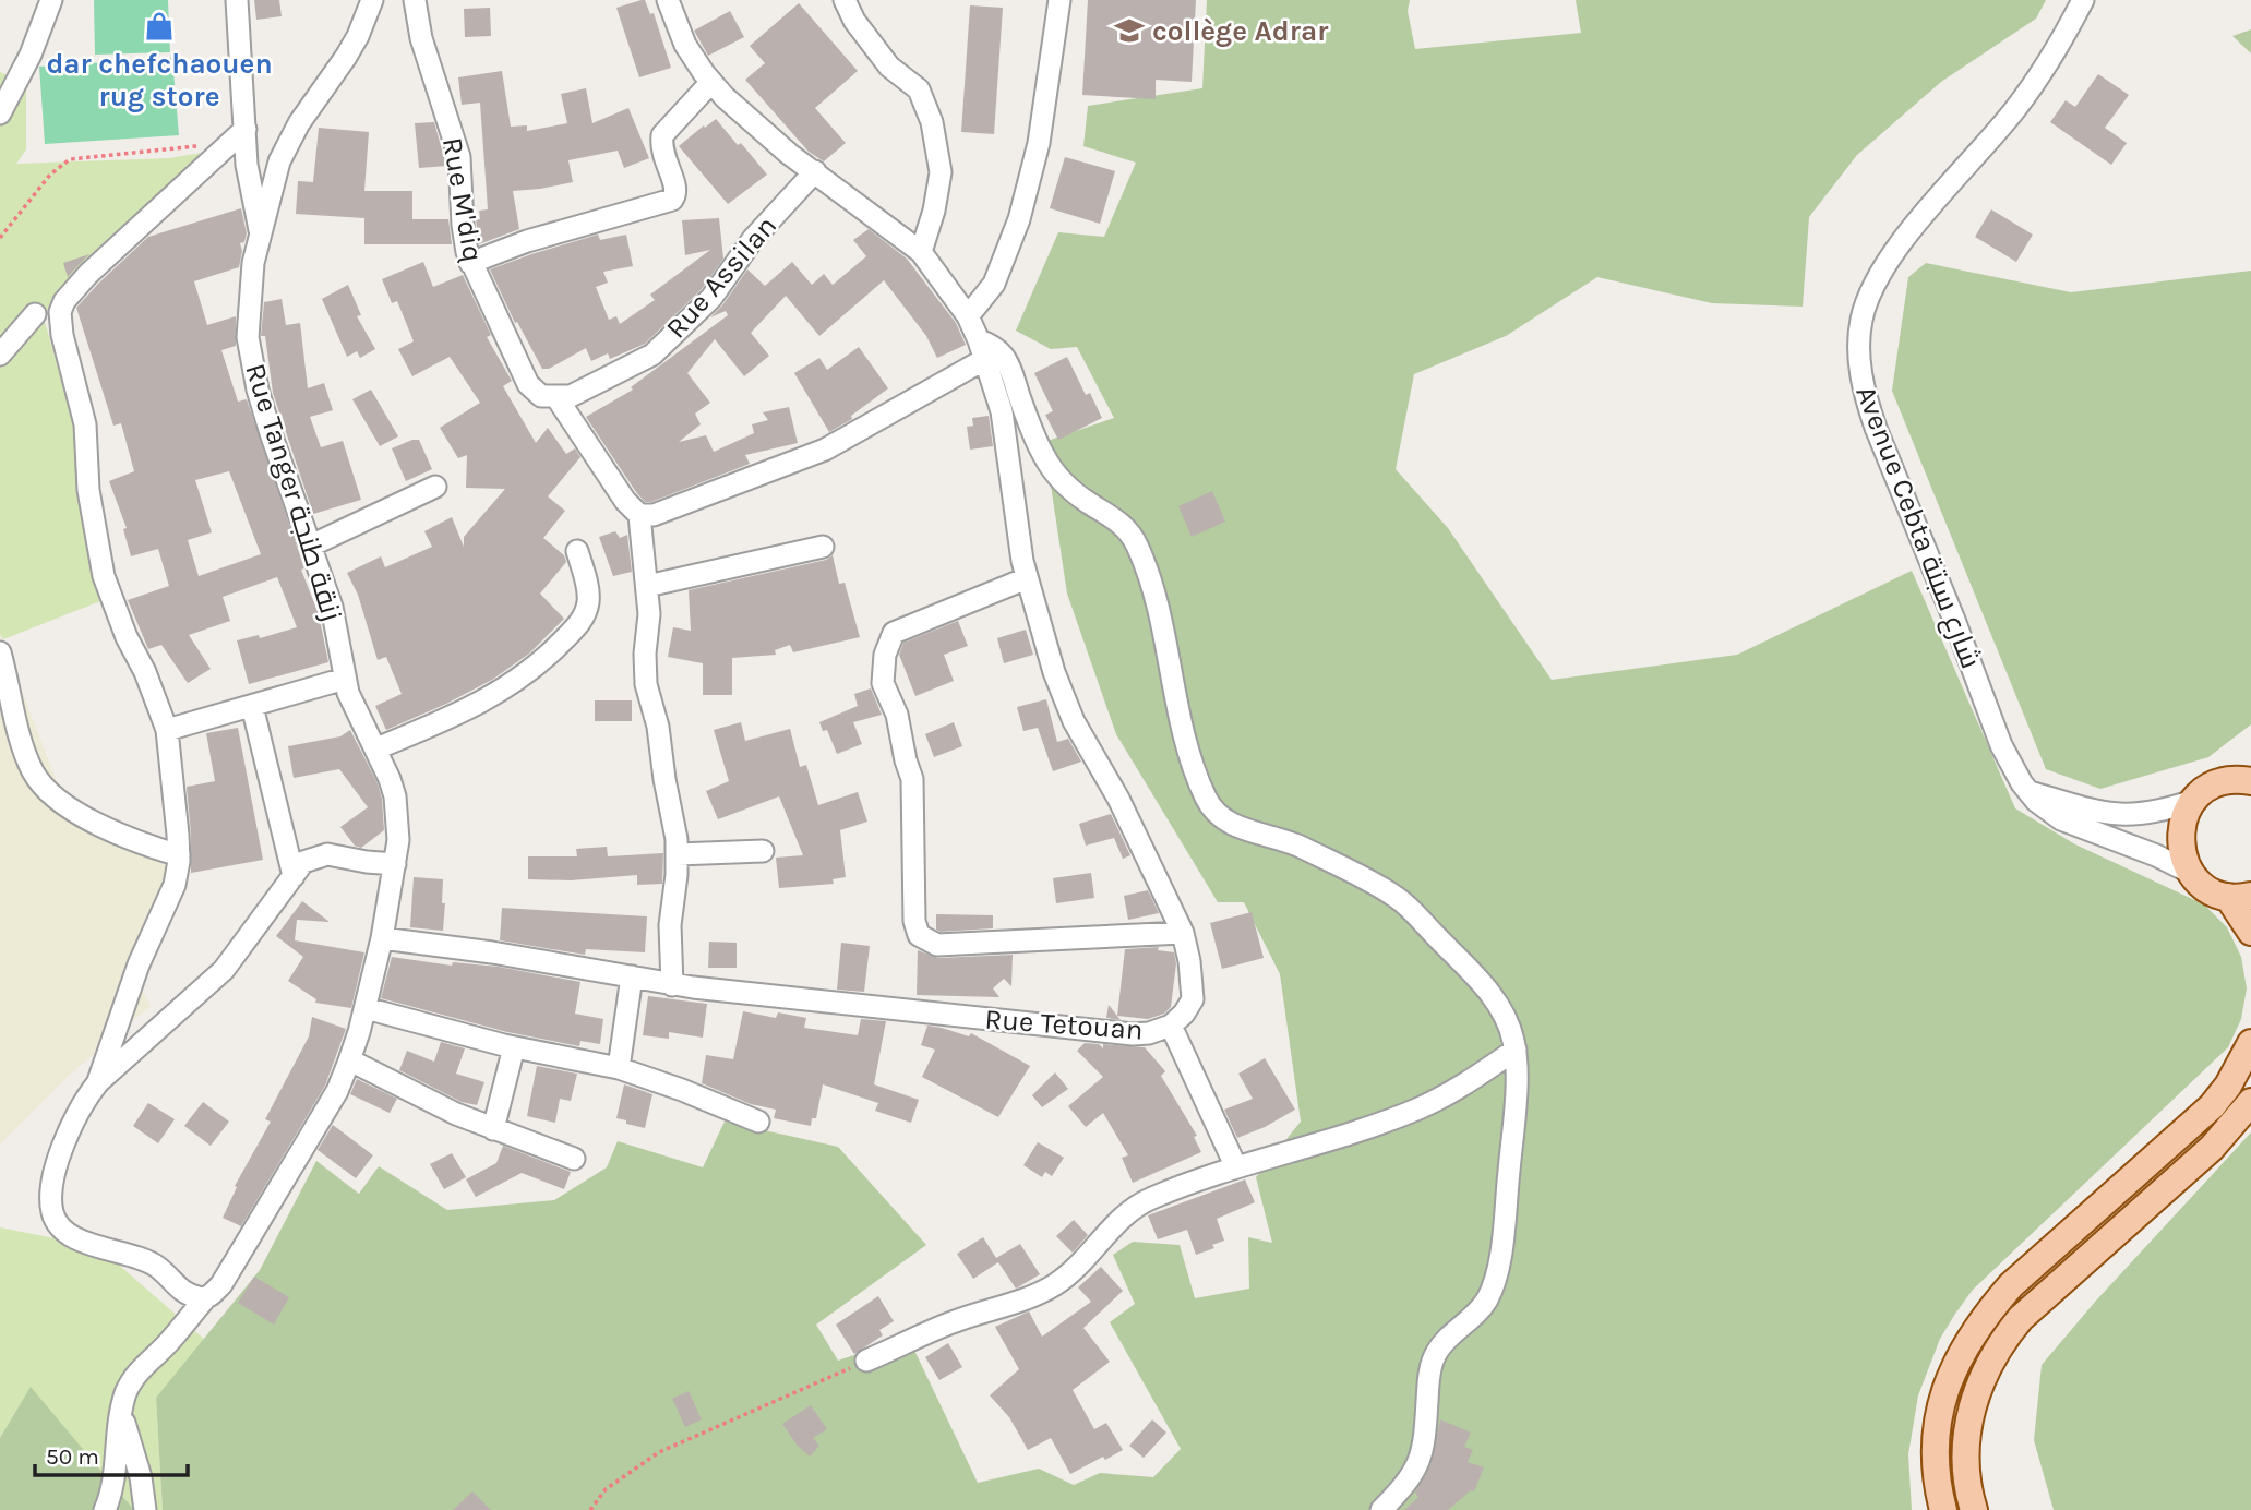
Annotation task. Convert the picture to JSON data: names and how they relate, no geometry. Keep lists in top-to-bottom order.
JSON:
{
  "streets": {
    "street": [
      "Rue M'diq",
      "Rue Assilan",
      "Rue Tanger زنقة طنجة",
      "Avenue Cebta شارع سبتة",
      "Rue Tetouan"
    ]
  },
  "crossings": [
    ["Rue M'diq", "Rue Assilan"],
    ["Rue Assilan", "Rue Tetouan"],
    ["Rue Tanger زنقة طنجة", "Rue Tetouan"]
  ],
  "places": {
    "shop": ["dar chefchaouen rug store"],
    "school or university": ["collège Adrar"]
  },
  "scale_bar": "50 m"
}
